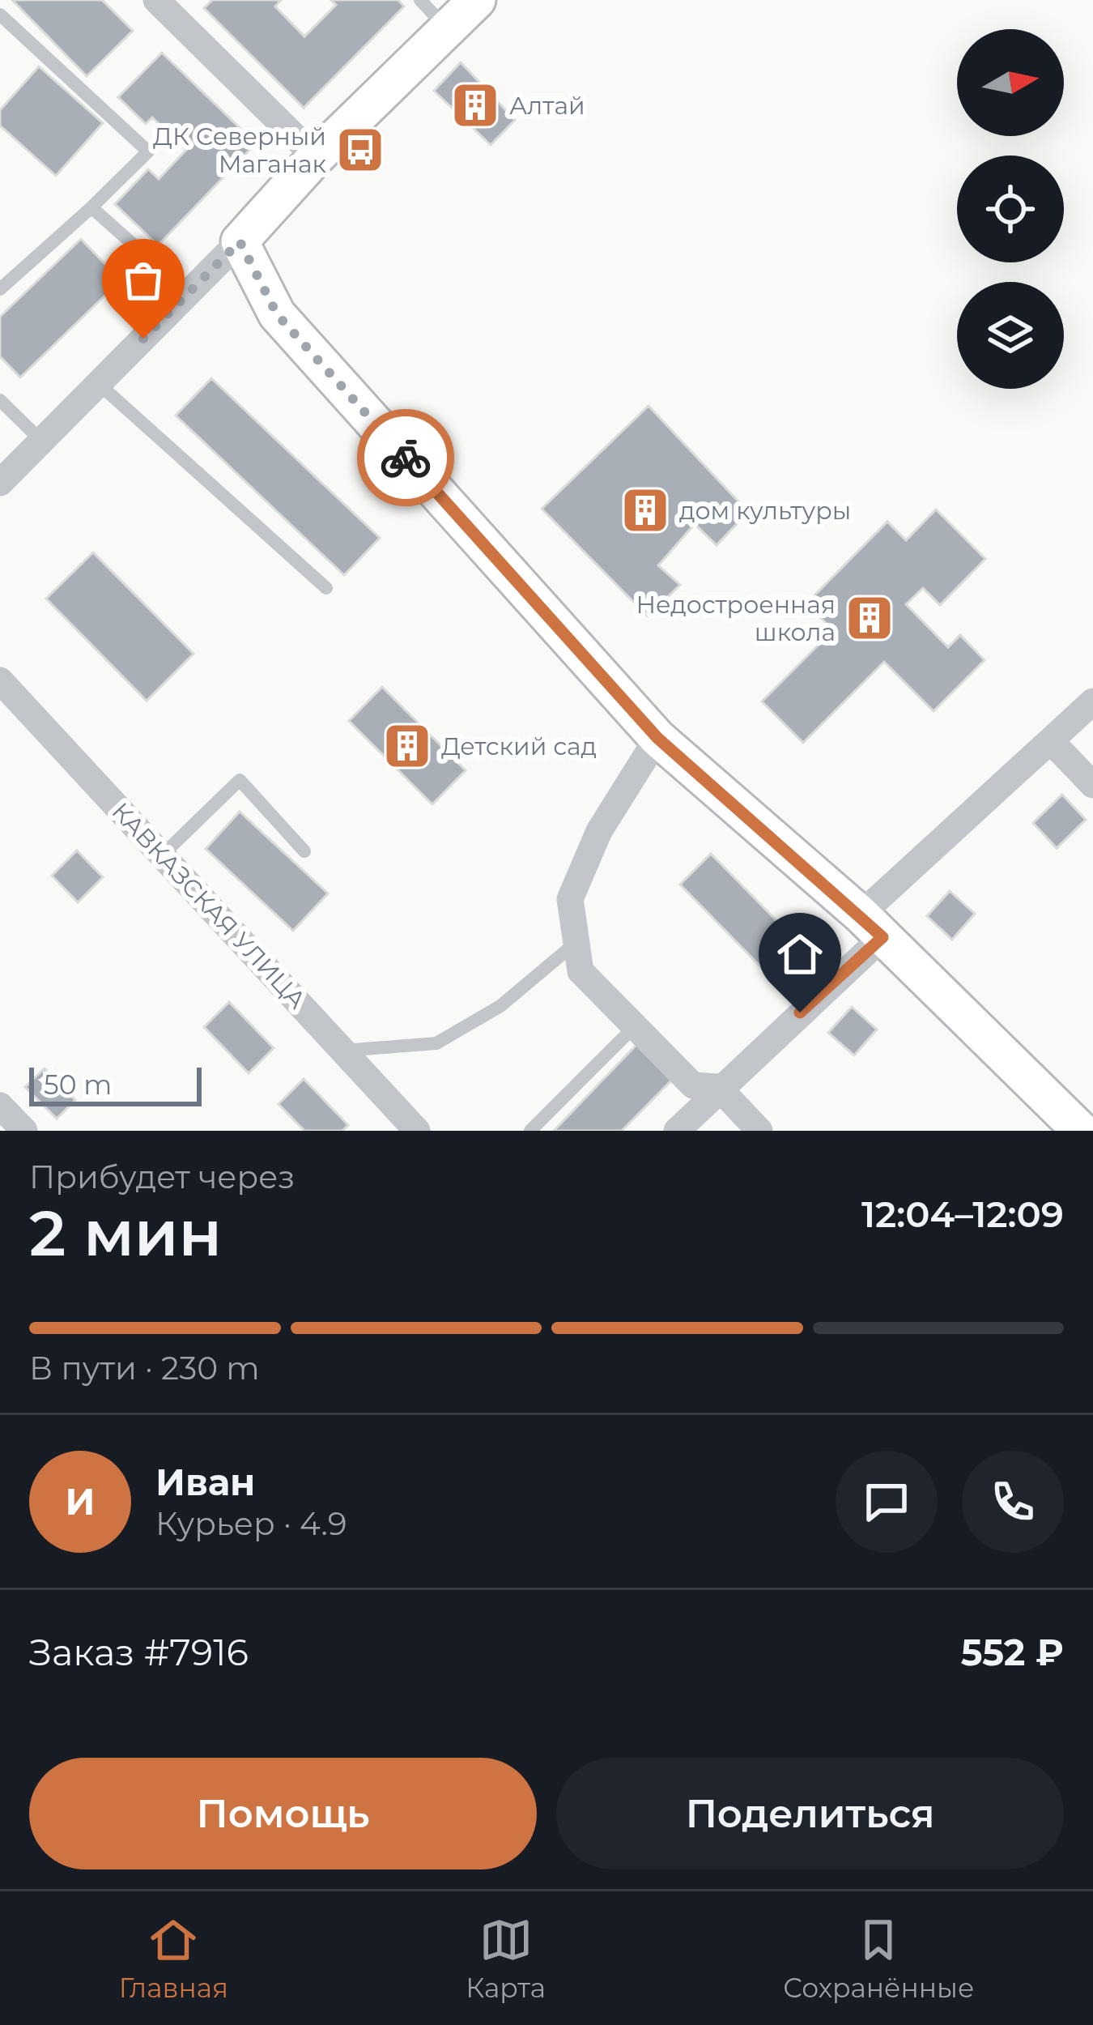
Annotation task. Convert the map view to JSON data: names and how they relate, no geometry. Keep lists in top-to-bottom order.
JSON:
{
  "streets": {
    "street": ["КАВКАЗСКАЯ УЛИЦА"]
  },
  "places": {
    "building": [
      "Алтай",
      "дом культуры",
      "Недостроенная школа",
      "Детский сад"
    ],
    "bus stop": ["ДК Северный Маганак"]
  },
  "scale_bar": "50 m",
  "north": "right",
  "page": {
    "scale": "50 m",
    "heading": ["2 мин", "Прибудет через", "12:04–12:09"],
    "panel": [
      "Иван",
      "Курьер · 4.9",
      "Заказ #7916",
      "552 ₽"
    ],
    "bar": "В пути · 230 m",
    "round": "И",
    "buttons": ["Помощь", "Поделиться"],
    "tabs": ["Главная", "Карта", "Сохранённые"]
  }
}
